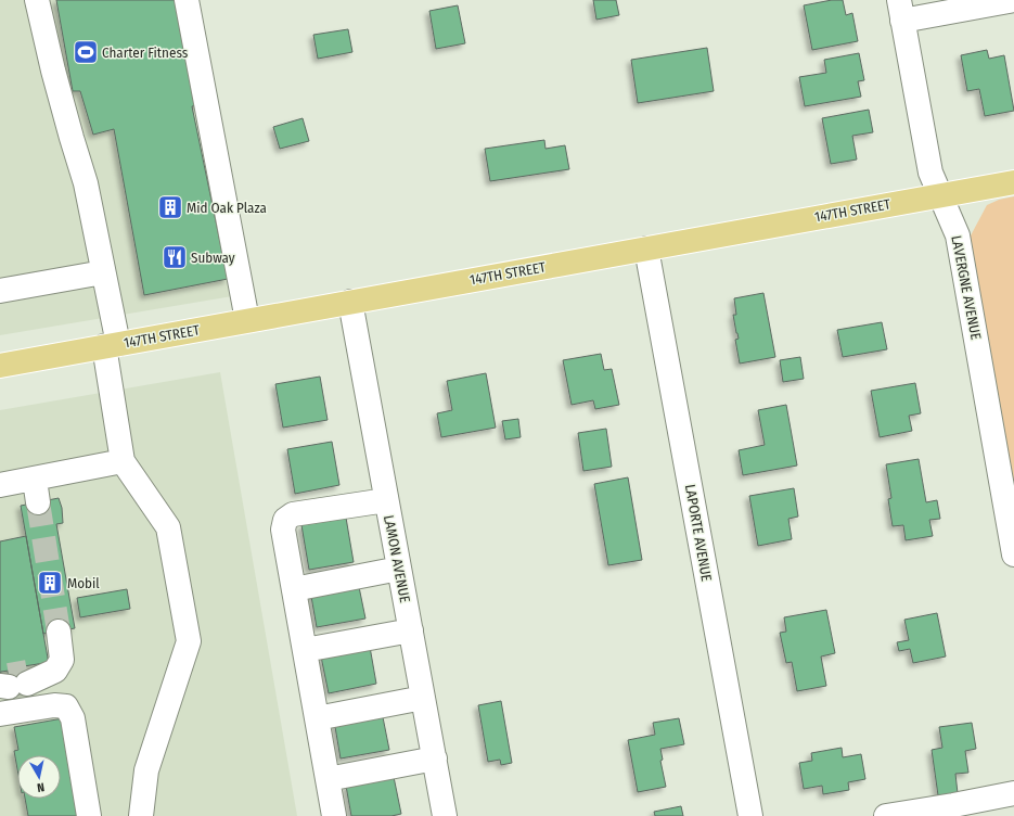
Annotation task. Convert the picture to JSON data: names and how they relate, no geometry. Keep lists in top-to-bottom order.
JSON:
{
  "streets": {
    "main road": ["147TH STREET"],
    "street": ["LAVERGNE AVENUE", "LAPORTE AVENUE", "LAMON AVENUE"]
  },
  "crossings": [
    ["147TH STREET", "LAVERGNE AVENUE"],
    ["147TH STREET", "LAPORTE AVENUE"],
    ["147TH STREET", "LAMON AVENUE"]
  ],
  "places": {
    "sports": ["Charter Fitness"],
    "building": ["Mid Oak Plaza", "Mobil"],
    "restaurant": ["Subway"]
  },
  "north": "bottom"
}
